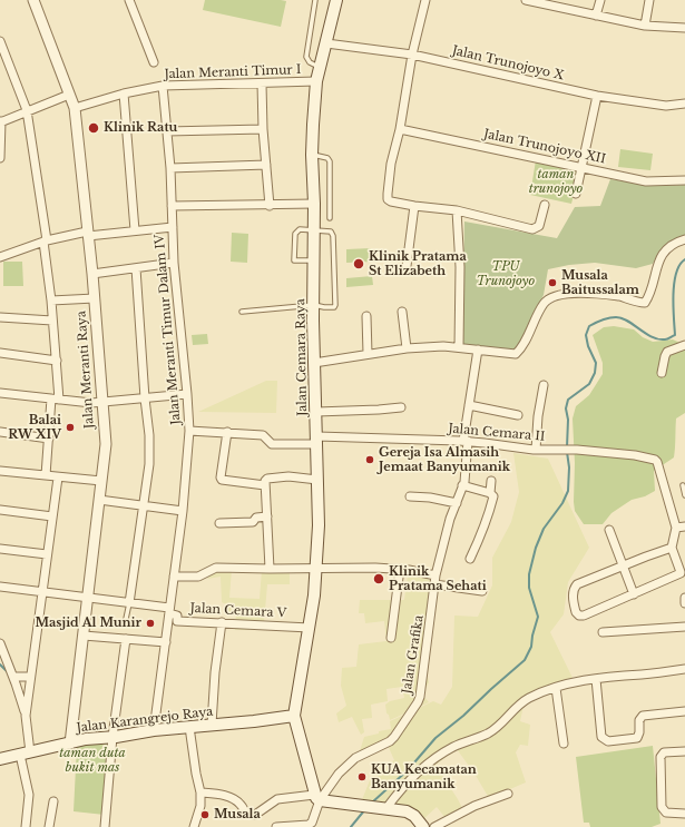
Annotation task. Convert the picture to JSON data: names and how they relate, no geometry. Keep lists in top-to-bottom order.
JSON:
{
  "streets": {
    "main road": ["Jalan Cemara Raya", "Jalan Karangrejo Raya"],
    "street": [
      "Jalan Trunojoyo X",
      "Jalan Meranti Timur I",
      "Jalan Trunojoyo XII",
      "Jalan Meranti Timur Dalam IV",
      "Jalan Meranti Raya",
      "Jalan Cemara II",
      "Jalan Cemara V",
      "Jalan Grafika"
    ]
  },
  "crossings": [
    ["Jalan Trunojoyo X", "Jalan Cemara Raya"],
    ["Jalan Meranti Timur I", "Jalan Meranti Timur Dalam IV"],
    ["Jalan Meranti Timur I", "Jalan Cemara Raya"],
    ["Jalan Meranti Timur I", "Jalan Meranti Raya"],
    ["Jalan Meranti Timur Dalam IV", "Jalan Cemara II"],
    ["Jalan Meranti Timur Dalam IV", "Jalan Cemara V"],
    ["Jalan Meranti Timur Dalam IV", "Jalan Karangrejo Raya"],
    ["Jalan Cemara Raya", "Jalan Cemara II"],
    ["Jalan Cemara Raya", "Jalan Cemara V"],
    ["Jalan Cemara Raya", "Jalan Karangrejo Raya"],
    ["Jalan Meranti Raya", "Jalan Karangrejo Raya"],
    ["Jalan Cemara II", "Jalan Grafika"]
  ],
  "parks": ["taman trunojoyo", "TPU Trunojoyo", "taman duta bukit mas"],
  "places": [
    "Klinik Ratu",
    "Klinik Pratama St Elizabeth",
    "Musala Baitussalam",
    "Balai RW XIV",
    "Gereja Isa Almasih Jemaat Banyumanik",
    "Klinik Pratama Sehati",
    "Masjid Al Munir",
    "KUA Kecamatan Banyumanik",
    "Musala"
  ]
}
